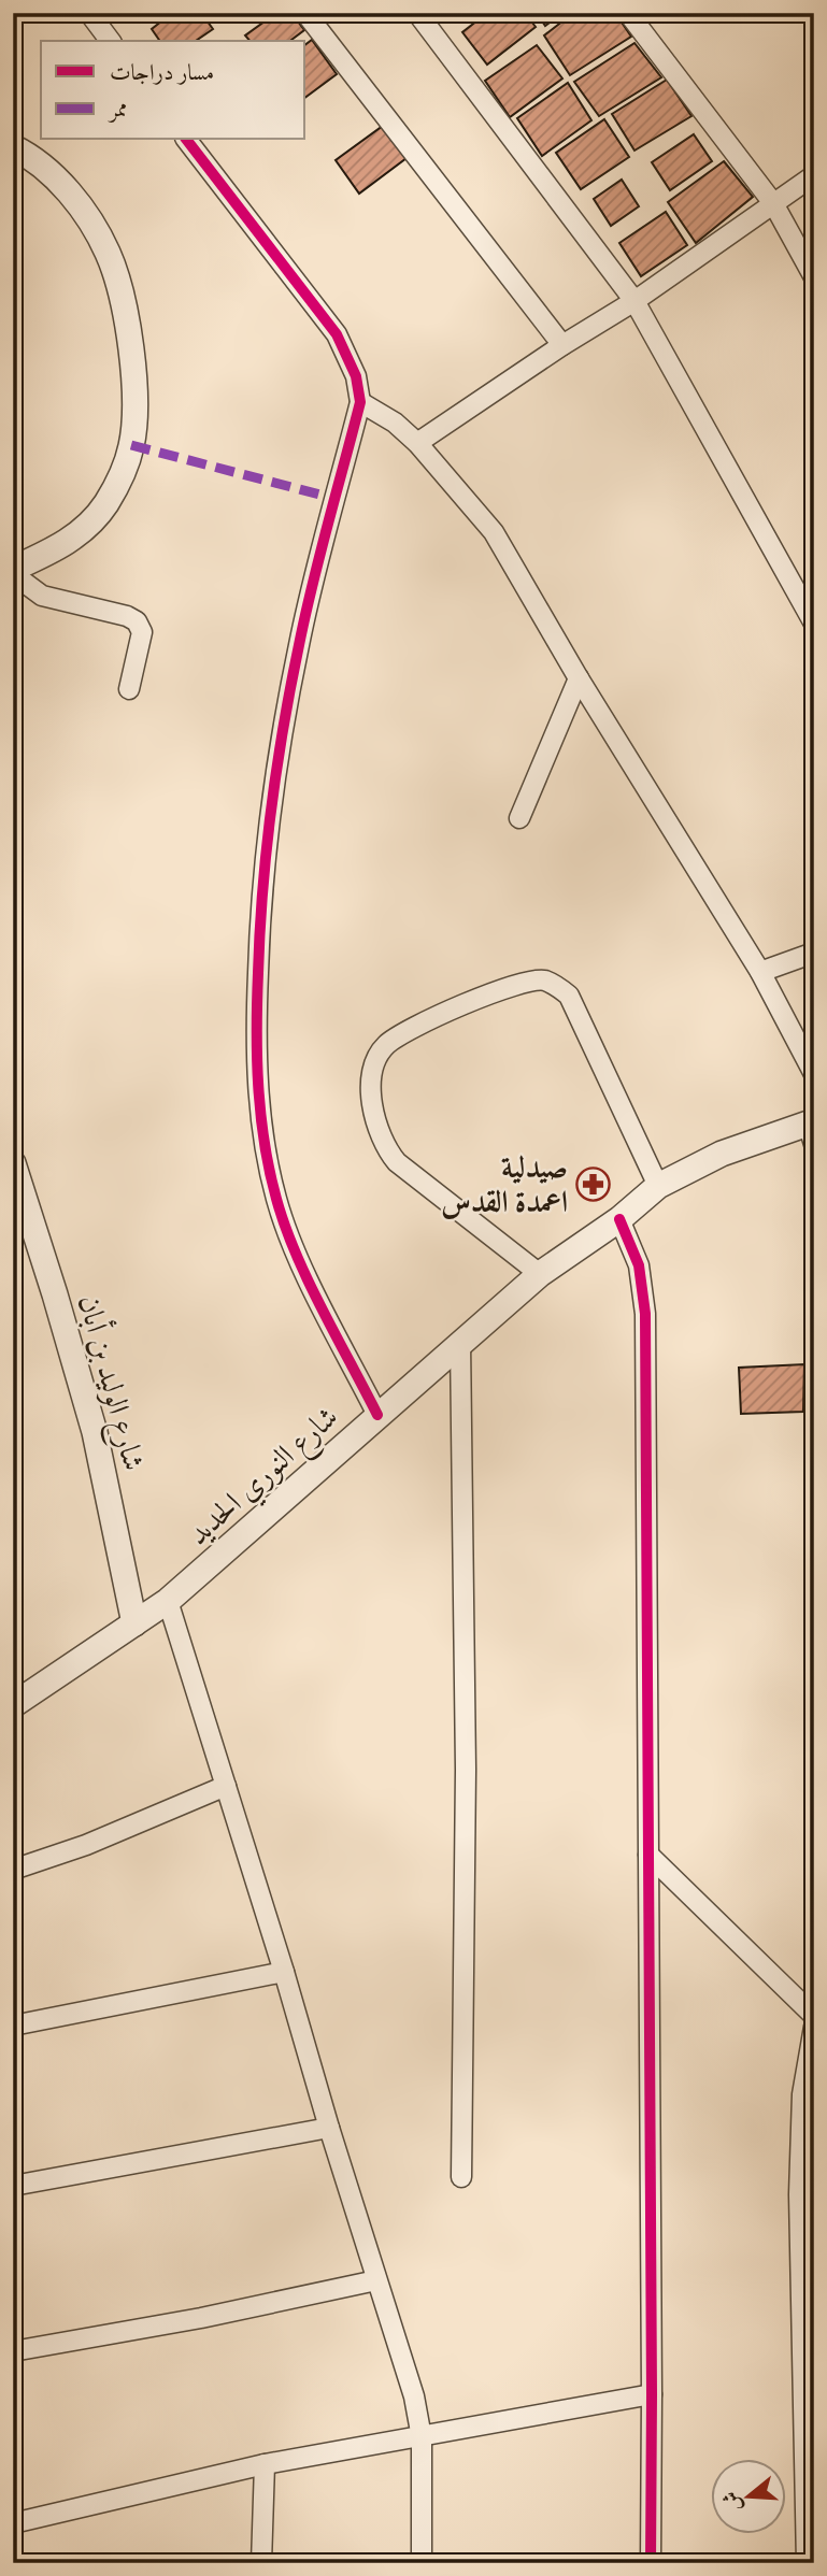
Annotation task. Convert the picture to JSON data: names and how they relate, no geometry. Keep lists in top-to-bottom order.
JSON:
{
  "streets": {
    "street": ["شارع الوليد بن أبان", "شارع النوري الحديد"]
  },
  "crossings": [
    ["شارع الوليد بن أبان", "شارع النوري الحديد"]
  ],
  "places": {
    "pharmacy": ["صيدلية اعمدة القدس"]
  },
  "legend": ["مسار دراجات", "ممر"],
  "north": "left"
}
